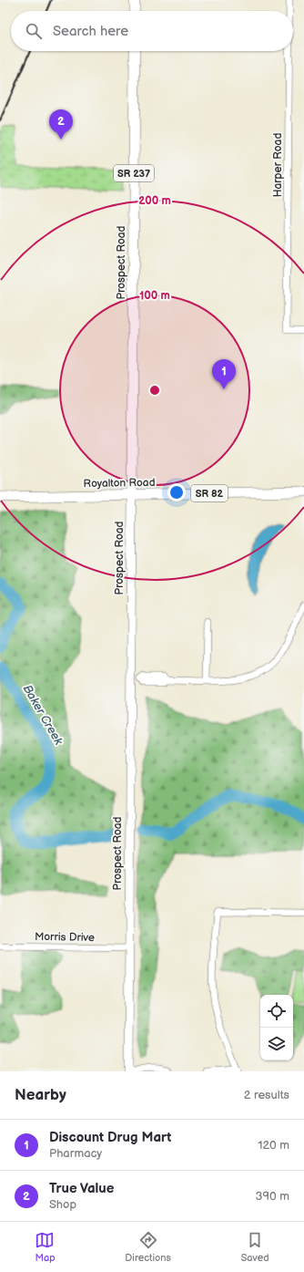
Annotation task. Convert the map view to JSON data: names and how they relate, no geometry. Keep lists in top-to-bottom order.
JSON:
{
  "streets": {
    "main road": [
      "SR 237",
      "Prospect Road",
      "Royalton Road",
      "SR 82"
    ],
    "street": ["Harper Road", "Morris Drive"]
  },
  "crossings": [
    ["Prospect Road", "Royalton Road"],
    ["Prospect Road", "Morris Drive"]
  ],
  "water": ["Baker Creek"],
  "page": {
    "search": "Search here",
    "pins": ["2", "1"],
    "heading": ["Nearby", "2 results"],
    "list": [
      {
        "mark": "1",
        "name": "Discount Drug Mart",
        "note": "Pharmacy",
        "value": "120 m"
      },
      {
        "mark": "2",
        "name": "True Value",
        "note": "Shop",
        "value": "390 m"
      }
    ],
    "nav": ["Map", "Directions", "Saved"]
  },
  "rings": ["200 m", "100 m"]
}
